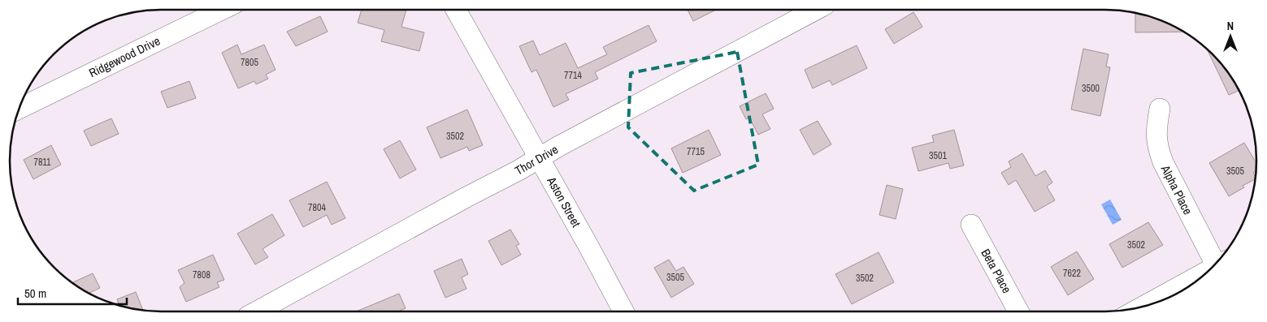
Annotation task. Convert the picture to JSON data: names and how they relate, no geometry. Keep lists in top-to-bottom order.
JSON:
{
  "streets": {
    "street": [
      "Ridgewood Drive",
      "Thor Drive",
      "Alpha Place",
      "Aston Street",
      "Beta Place"
    ]
  },
  "crossings": [
    ["Thor Drive", "Aston Street"]
  ],
  "house_numbers": [
    "7805",
    "7714",
    "3500",
    "3502",
    "7715",
    "3501",
    "7811",
    "3505",
    "7804",
    "3502",
    "7622",
    "7808",
    "3505",
    "3502"
  ],
  "scale_bar": "50 m",
  "north": "top"
}
